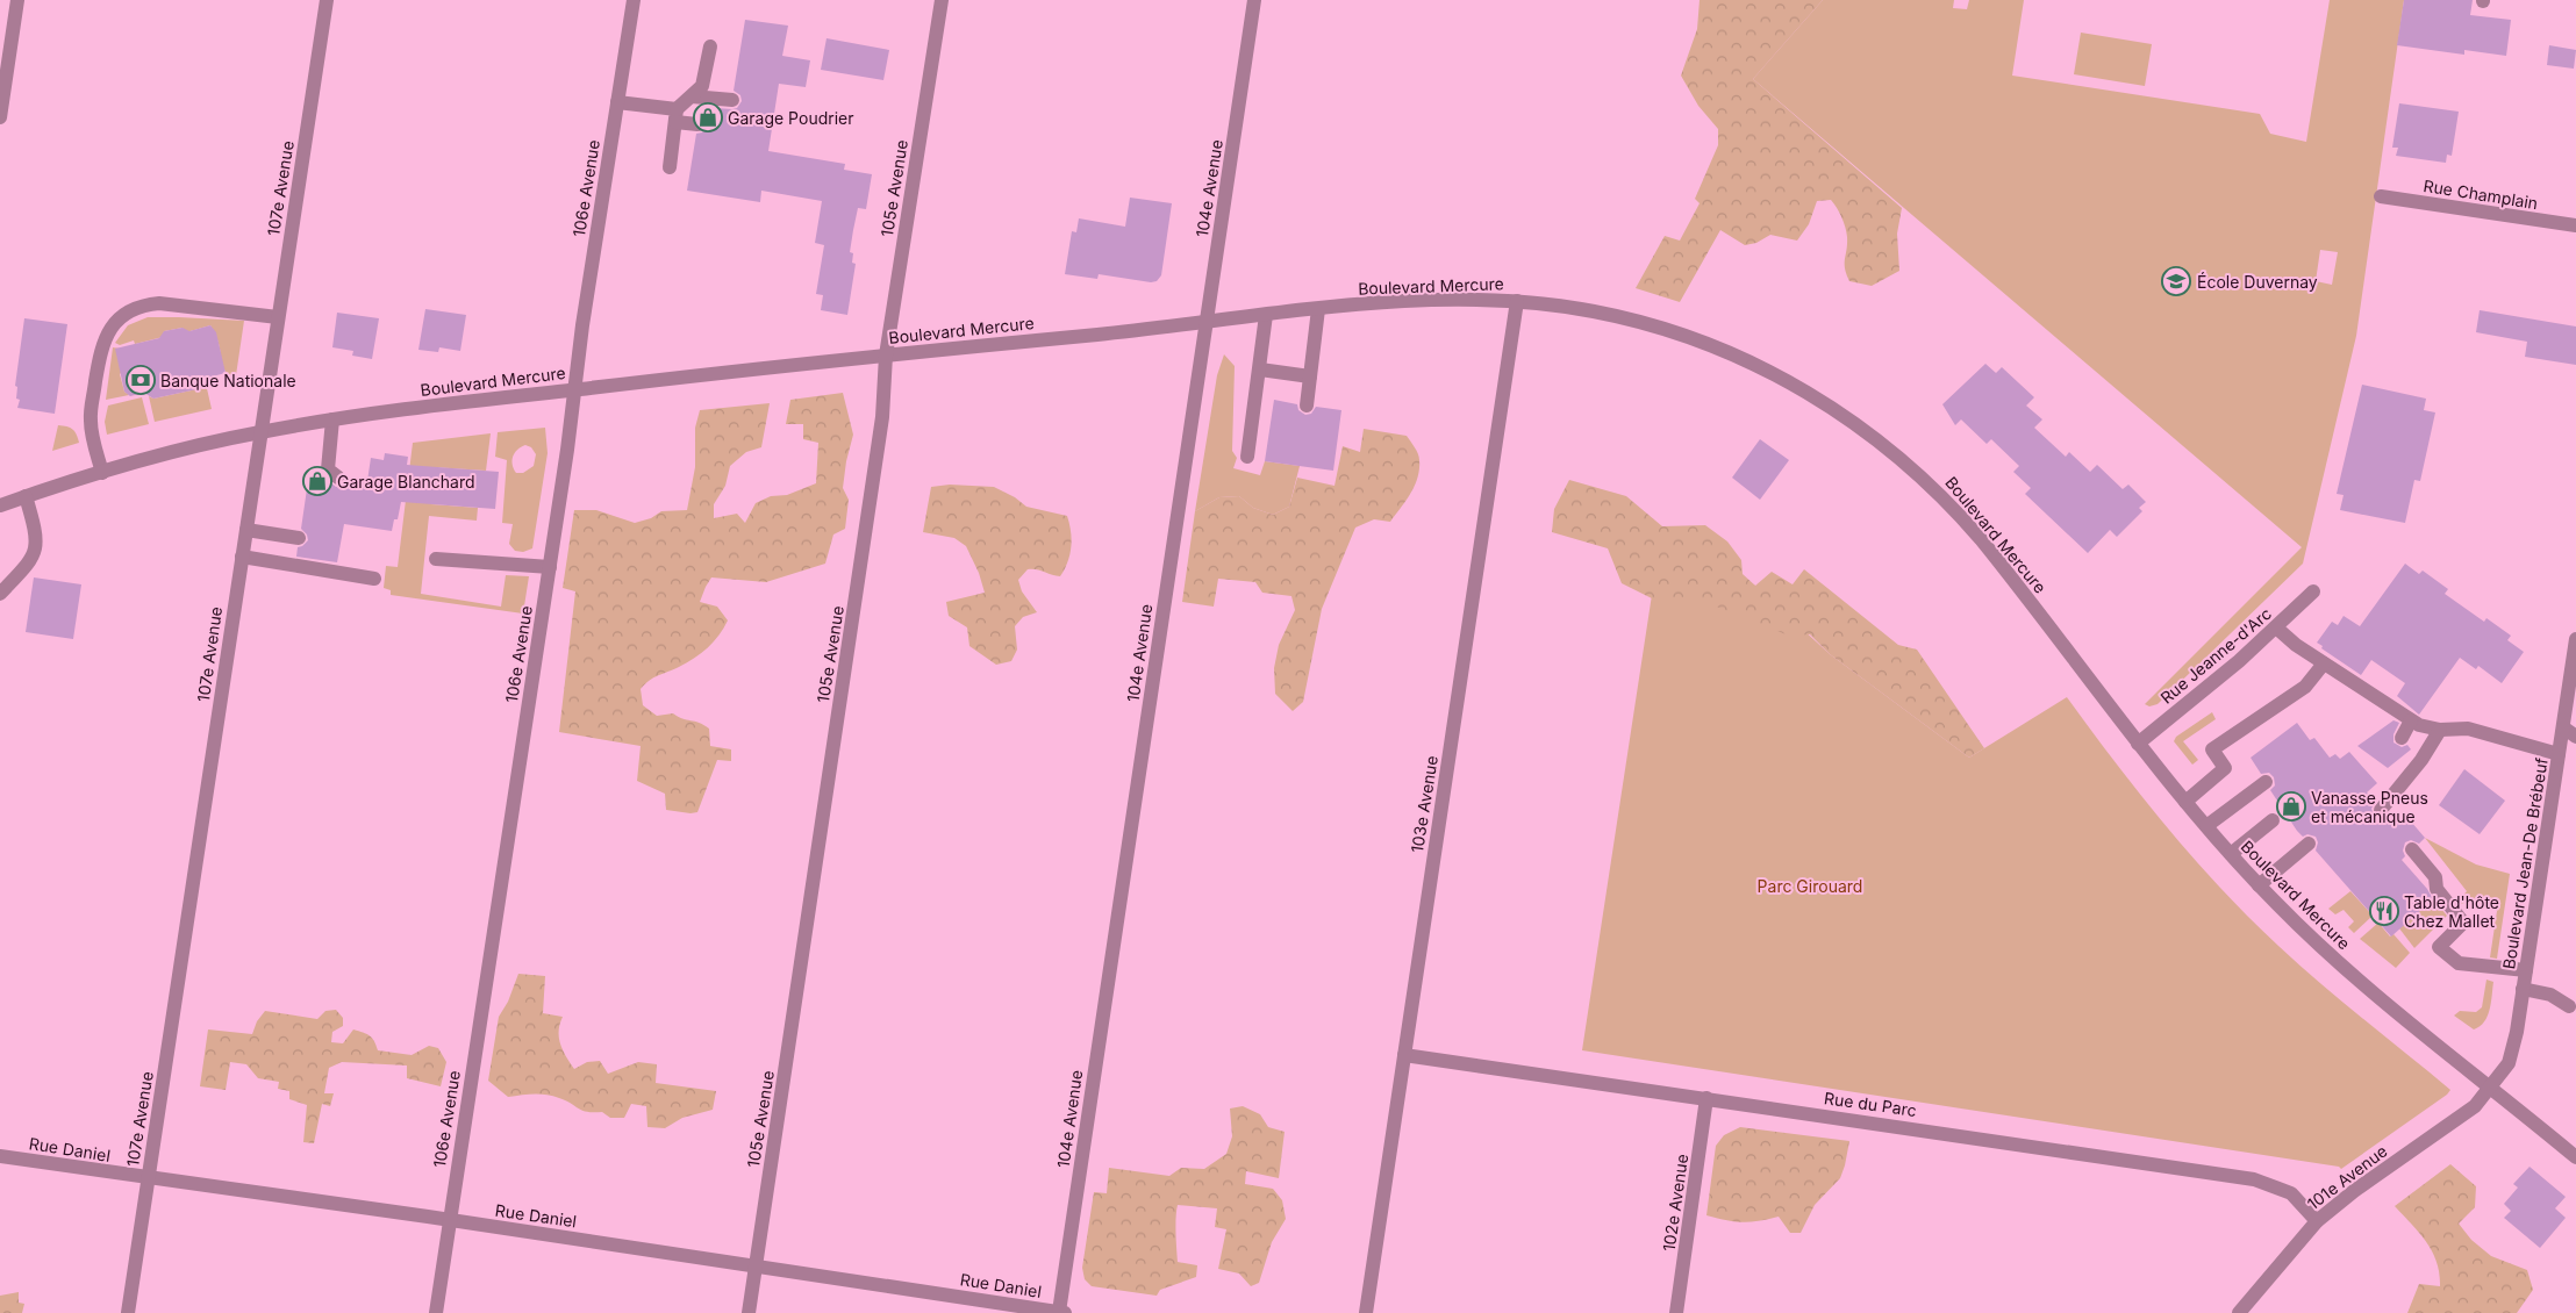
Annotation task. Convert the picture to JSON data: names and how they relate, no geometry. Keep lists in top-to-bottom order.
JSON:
{
  "streets": {
    "street": [
      "107e Avenue",
      "106e Avenue",
      "105e Avenue",
      "104e Avenue",
      "Rue Champlain",
      "Boulevard Mercure",
      "Rue Jeanne-d'Arc",
      "103e Avenue",
      "Boulevard Jean-De Brébeuf",
      "Rue du Parc",
      "Rue Daniel",
      "101e Avenue",
      "102e Avenue"
    ]
  },
  "crossings": [
    ["107e Avenue", "Boulevard Mercure"],
    ["107e Avenue", "Rue Daniel"],
    ["106e Avenue", "Boulevard Mercure"],
    ["106e Avenue", "Rue Daniel"],
    ["105e Avenue", "Boulevard Mercure"],
    ["105e Avenue", "Rue Daniel"],
    ["104e Avenue", "Boulevard Mercure"],
    ["104e Avenue", "Rue Daniel"],
    ["Boulevard Mercure", "Rue Jeanne-d'Arc"],
    ["Boulevard Mercure", "103e Avenue"],
    ["Boulevard Mercure", "Boulevard Jean-De Brébeuf"],
    ["Boulevard Mercure", "101e Avenue"],
    ["103e Avenue", "Rue du Parc"],
    ["Boulevard Jean-De Brébeuf", "101e Avenue"],
    ["Rue du Parc", "101e Avenue"],
    ["Rue du Parc", "102e Avenue"]
  ],
  "parks": ["Parc Girouard"],
  "places": {
    "shop": ["Garage Poudrier", "Garage Blanchard", "Vanasse Pneus et mécanique"],
    "school or university": ["École Duvernay"],
    "bank": ["Banque Nationale"],
    "restaurant": ["Table d'hôte Chez Mallet"]
  }
}
